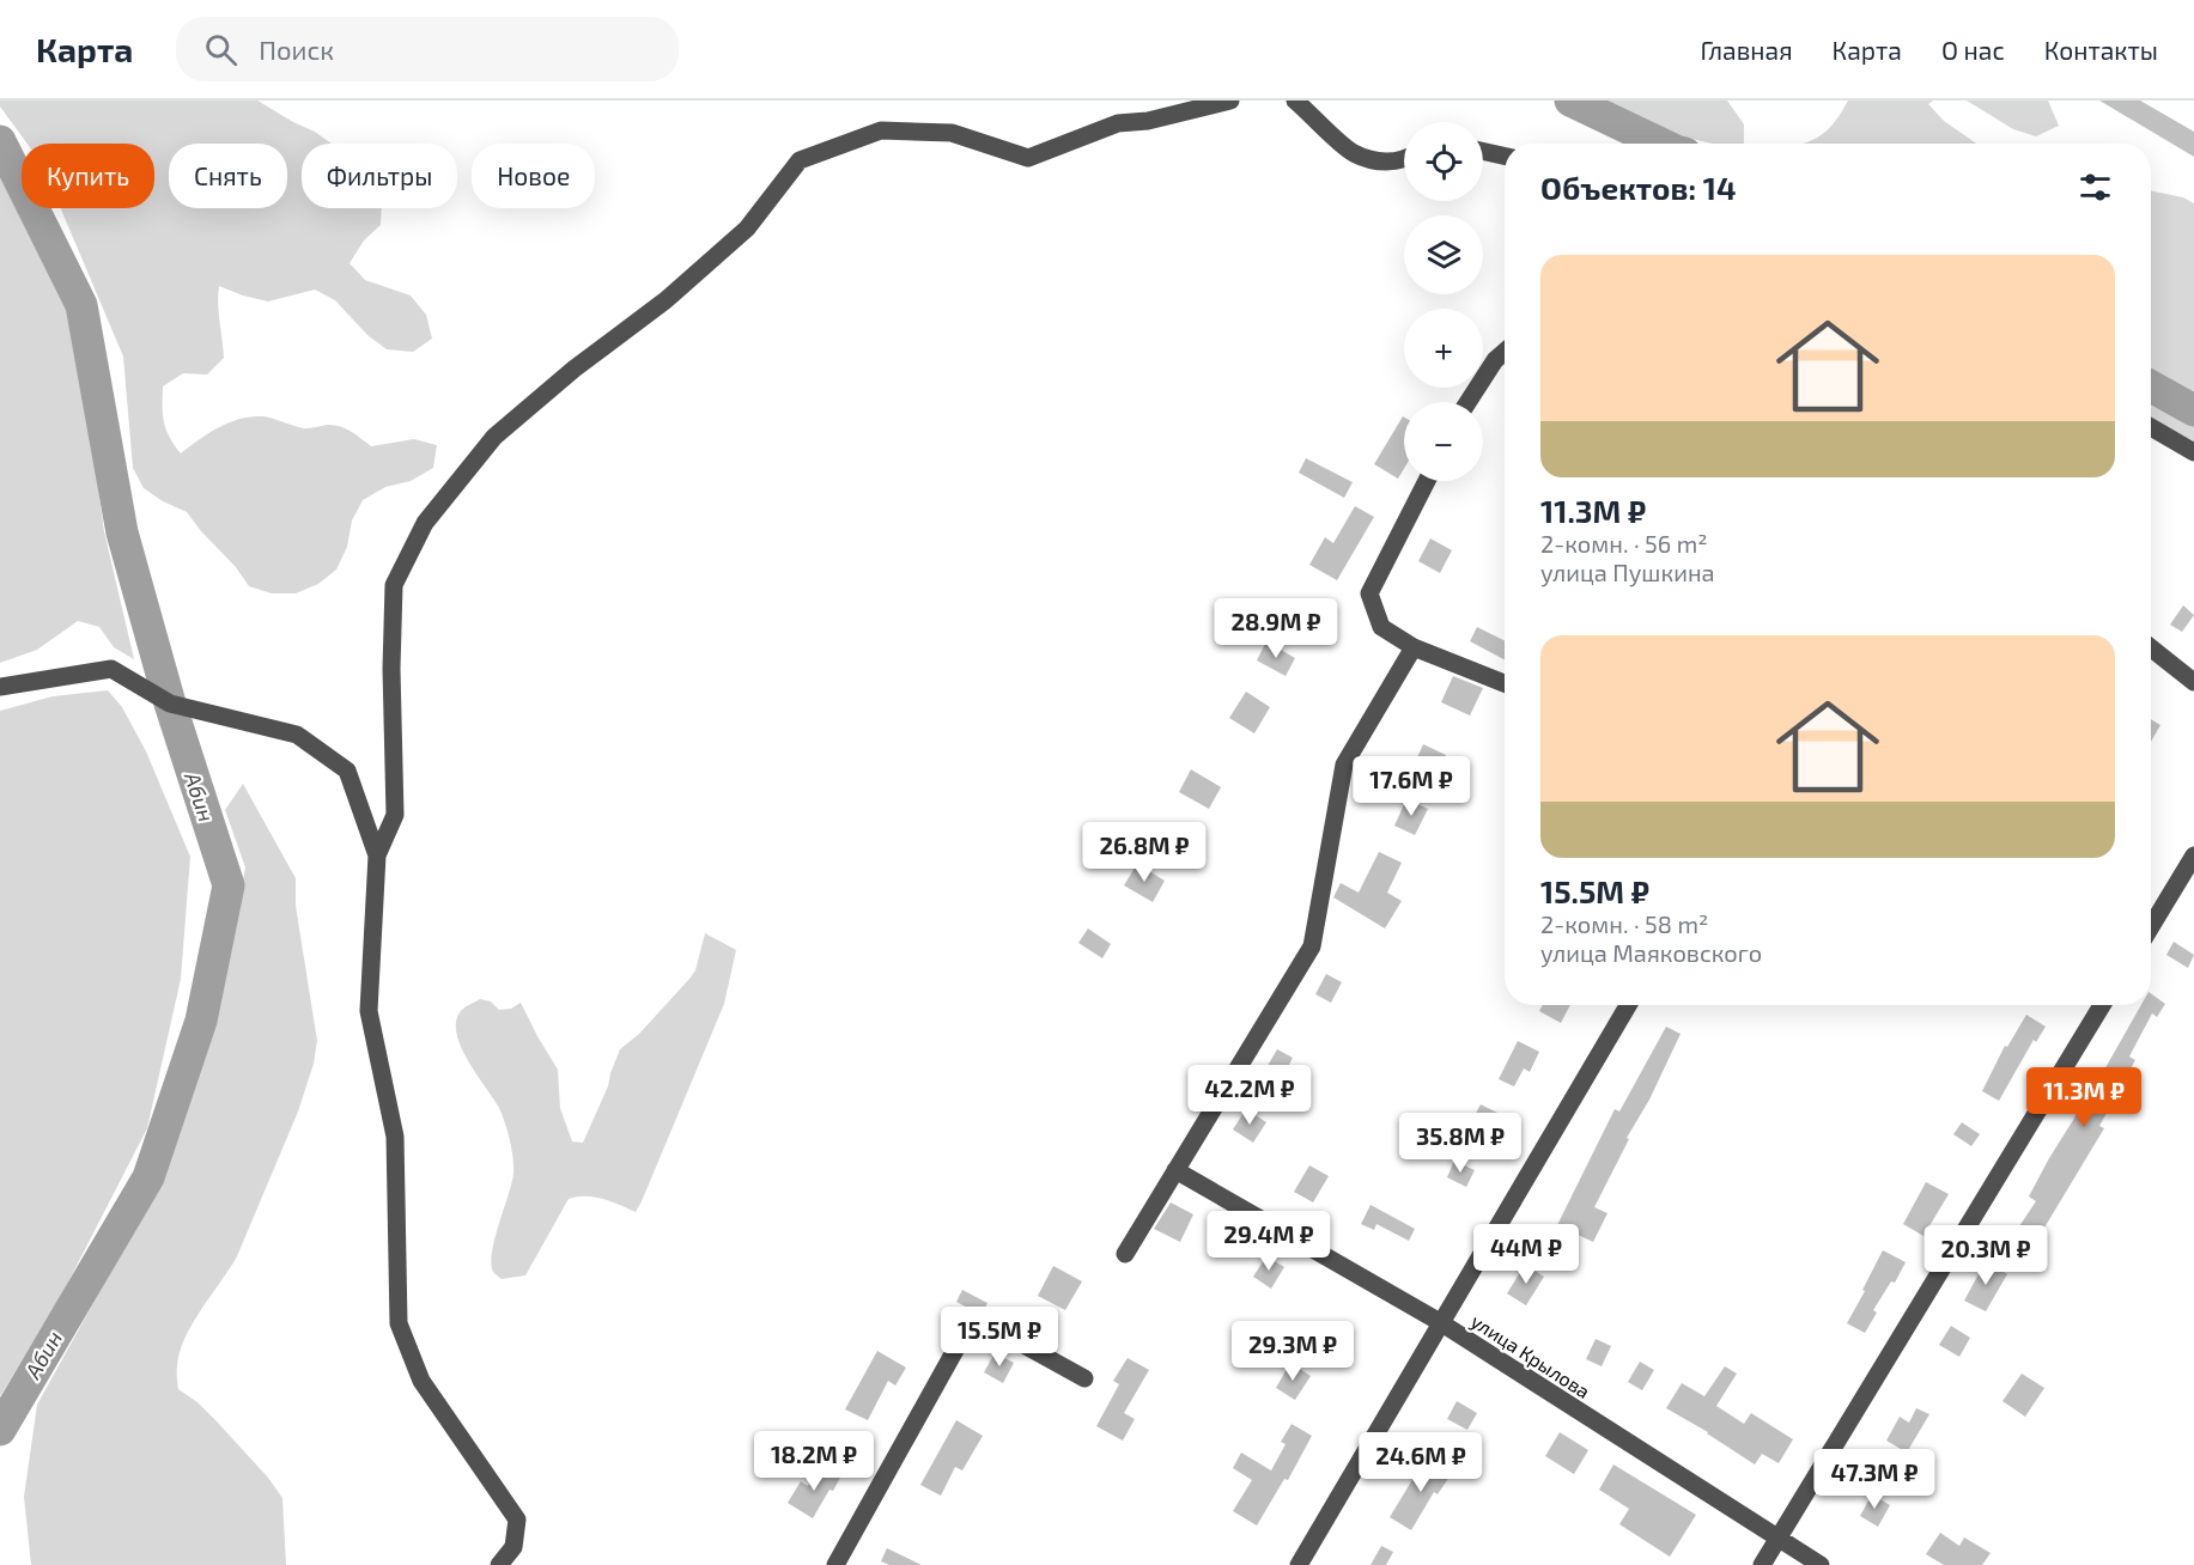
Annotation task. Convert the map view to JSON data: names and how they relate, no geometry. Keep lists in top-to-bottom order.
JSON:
{
  "streets": {
    "street": ["улица Крылова"]
  },
  "water": ["Абин"],
  "page": {
    "header": "Карта",
    "search": "Поиск",
    "nav": [
      "Главная",
      "Карта",
      "О нас",
      "Контакты"
    ],
    "map_buttons": ["+", "−"],
    "chip": [
      "Купить",
      "Снять",
      "Фильтры",
      "Новое"
    ],
    "heading": "Объектов: 14",
    "list": [
      {
        "name": "11.3M ₽",
        "note": "2-комн. · 56 m² · улица Пушкина"
      },
      {
        "name": "15.5M ₽",
        "note": "2-комн. · 58 m² · улица Маяковского"
      }
    ],
    "price": [
      "28.9M ₽",
      "17.6M ₽",
      "26.8M ₽",
      "42.2M ₽",
      "11.3M ₽",
      "35.8M ₽",
      "29.4M ₽",
      "44M ₽",
      "20.3M ₽",
      "15.5M ₽",
      "29.3M ₽",
      "18.2M ₽",
      "24.6M ₽",
      "47.3M ₽"
    ]
  }
}
